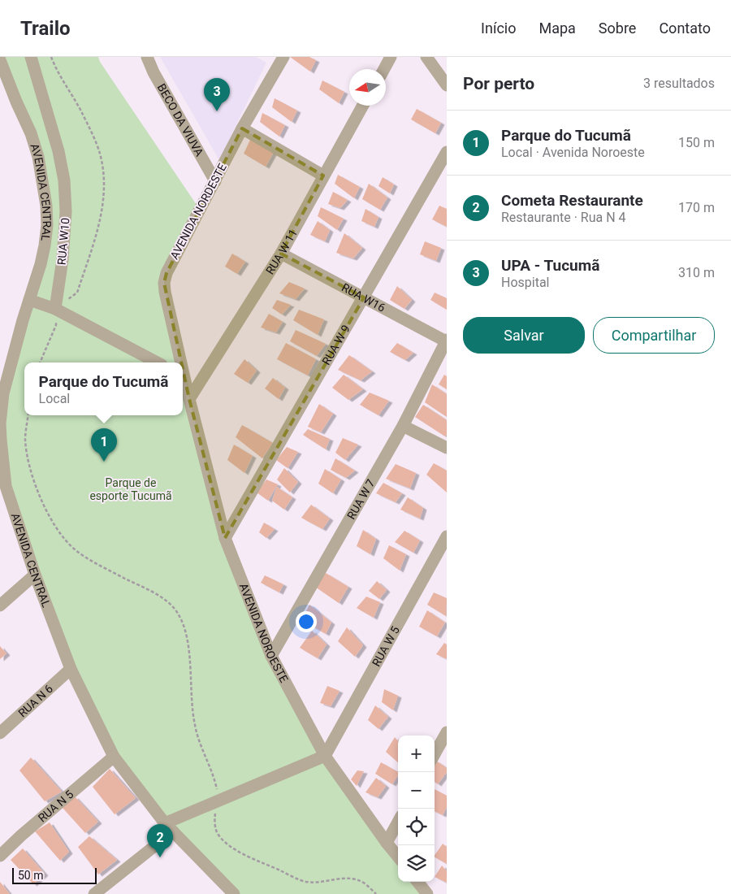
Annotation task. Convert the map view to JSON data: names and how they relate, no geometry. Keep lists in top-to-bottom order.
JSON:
{
  "streets": {
    "street": [
      "BECO DA VIUVA",
      "AVENIDA CENTRAL",
      "AVENIDA NORDESTE",
      "RUA W10",
      "RUA W 11",
      "RUA W16",
      "RUA W 9",
      "RUA W 7",
      "AVENIDA NOROESTE",
      "RUA W 5",
      "RUA N 6",
      "RUA N 5"
    ]
  },
  "crossings": [
    ["BECO DA VIUVA", "AVENIDA NORDESTE"],
    ["AVENIDA CENTRAL", "RUA N 6"],
    ["AVENIDA CENTRAL", "RUA N 5"],
    ["RUA W 11", "RUA W16"],
    ["RUA W 11", "AVENIDA NOROESTE"],
    ["RUA W16", "RUA W 9"],
    ["RUA W16", "RUA W 7"],
    ["RUA W 9", "AVENIDA NOROESTE"],
    ["RUA W 7", "AVENIDA NOROESTE"],
    ["AVENIDA NOROESTE", "RUA W 5"]
  ],
  "parks": ["Parque de esporte Tucumã"],
  "scale_bar": "50 m",
  "north": "left",
  "page": {
    "header": "Trailo",
    "nav": [
      "Início",
      "Mapa",
      "Sobre",
      "Contato"
    ],
    "heading": ["Por perto", "3 resultados"],
    "pins": ["3", "1", "2"],
    "list": [
      {
        "mark": "1",
        "name": "Parque do Tucumã",
        "note": "Local · Avenida Noroeste",
        "value": "150 m"
      },
      {
        "mark": "2",
        "name": "Cometa Restaurante",
        "note": "Restaurante · Rua N 4",
        "value": "170 m"
      },
      {
        "mark": "3",
        "name": "UPA - Tucumã",
        "note": "Hospital",
        "value": "310 m"
      }
    ],
    "buttons": ["Salvar", "Compartilhar"],
    "popup": ["Parque do Tucumã", "Local"],
    "map_buttons": ["+", "−"],
    "scale": "50 m"
  }
}
